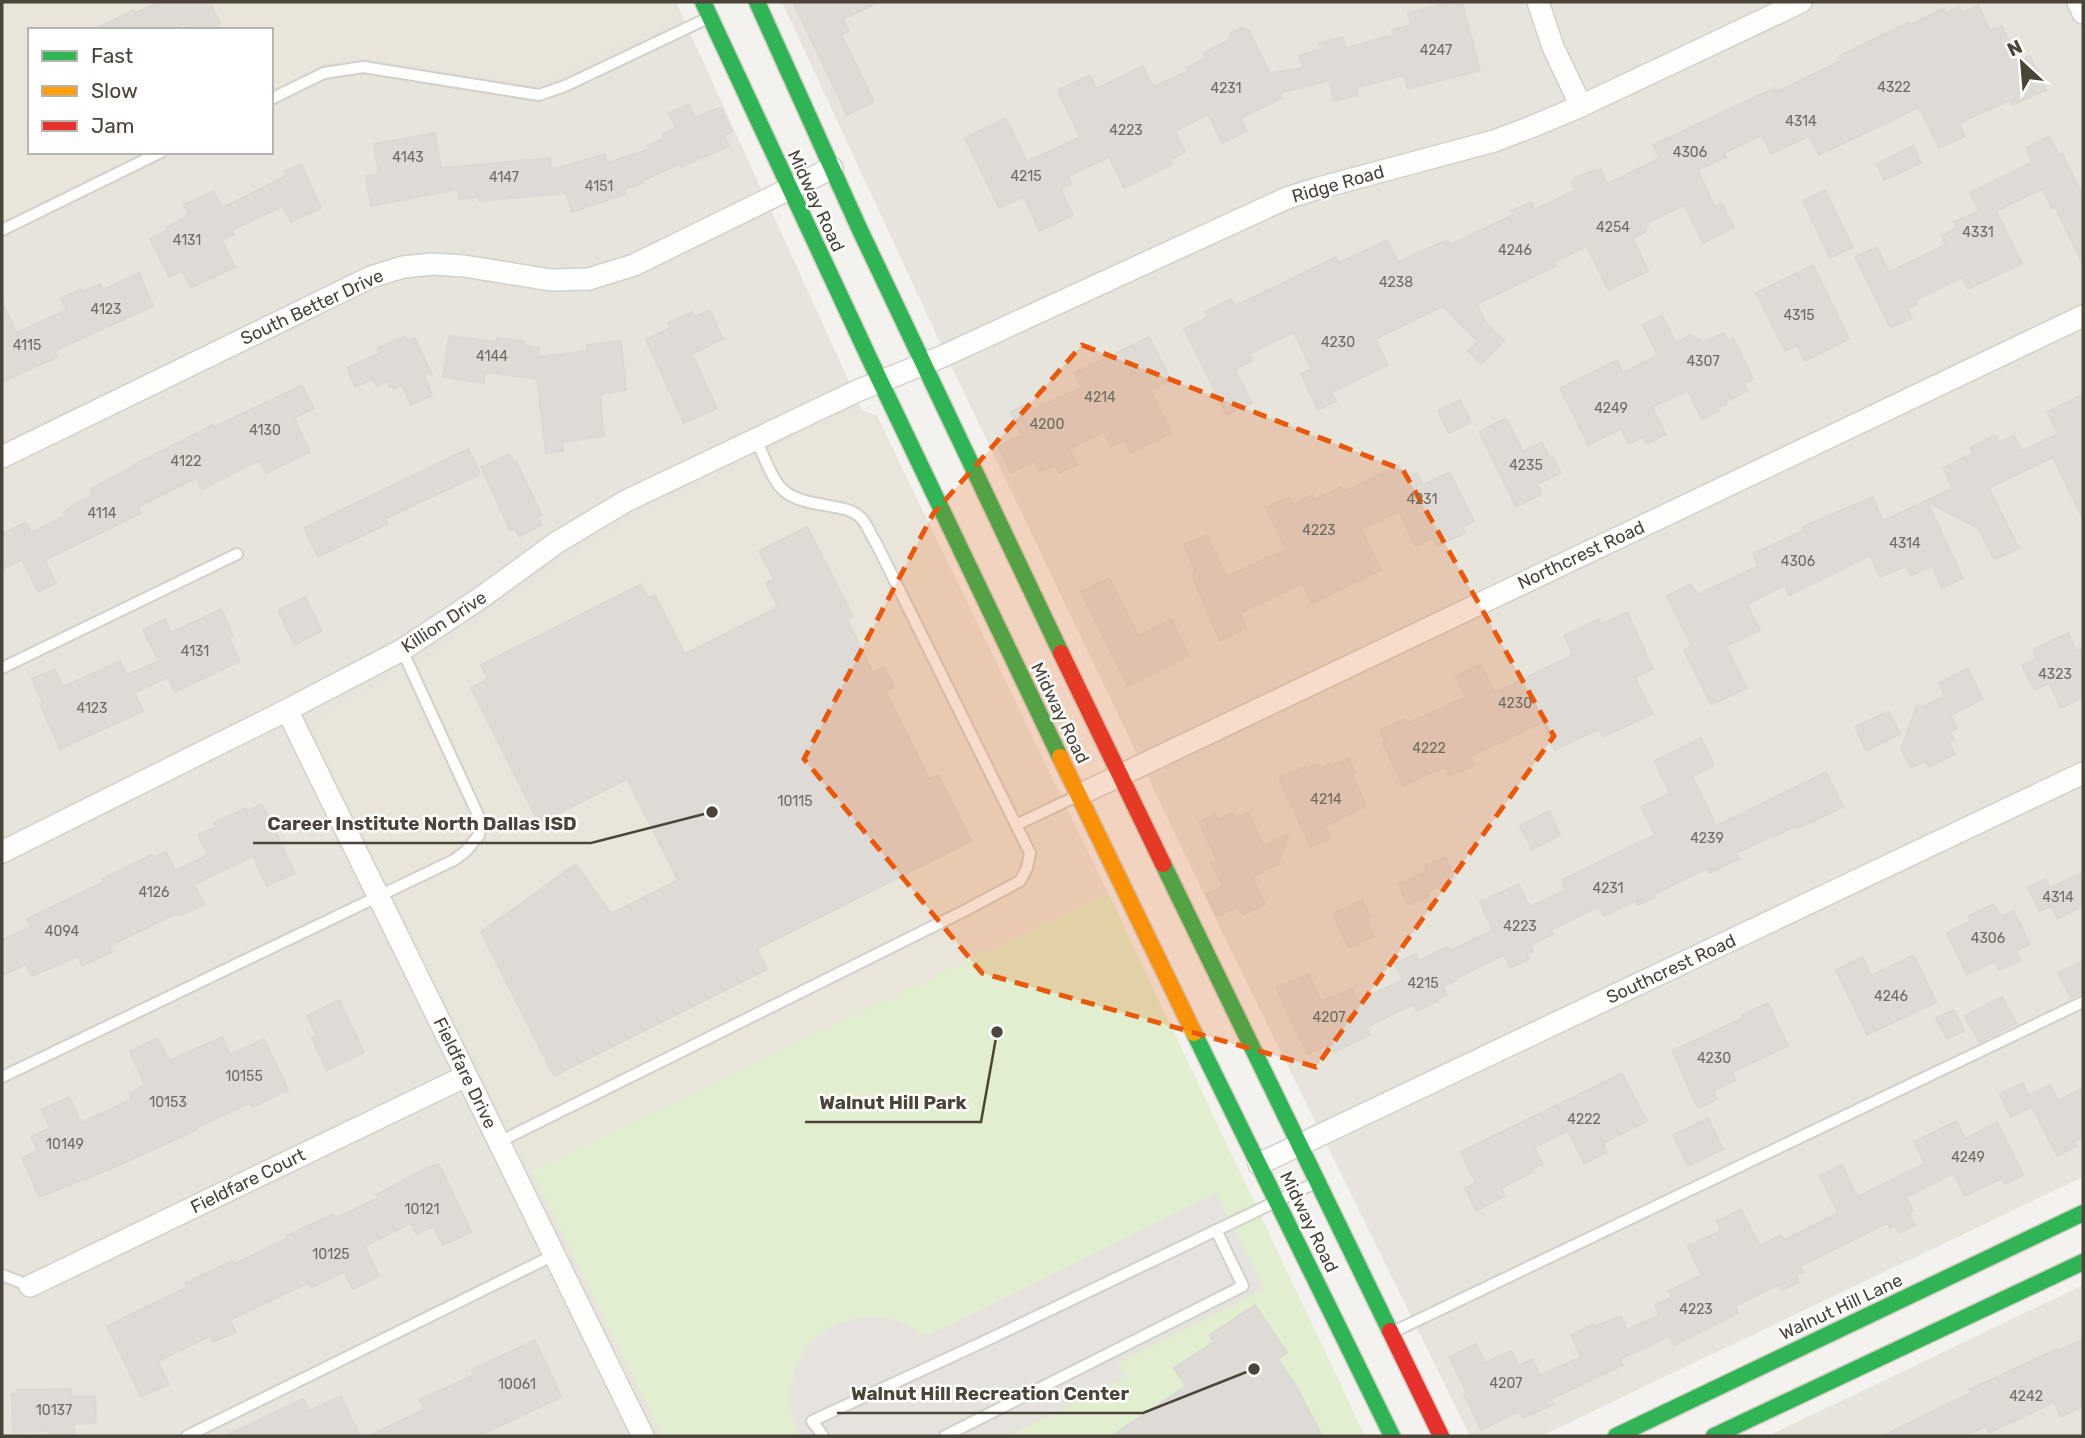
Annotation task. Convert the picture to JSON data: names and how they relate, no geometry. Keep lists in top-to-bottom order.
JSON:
{
  "streets": {
    "main road": ["Midway Road", "Walnut Hill Lane"],
    "street": [
      "Ridge Road",
      "South Better Drive",
      "Northcrest Road",
      "Killion Drive",
      "Southcrest Road",
      "Fieldfare Drive",
      "Fieldfare Court"
    ]
  },
  "crossings": [
    ["Ridge Road", "Midway Road"],
    ["Ridge Road", "Killion Drive"],
    ["Midway Road", "South Better Drive"],
    ["Midway Road", "Northcrest Road"],
    ["Midway Road", "Killion Drive"],
    ["Midway Road", "Southcrest Road"],
    ["Killion Drive", "Fieldfare Drive"],
    ["Fieldfare Drive", "Fieldfare Court"]
  ],
  "places": ["Career Institute North Dallas ISD", "Walnut Hill Park", "Walnut Hill Recreation Center"],
  "house_numbers": [
    "4247",
    "4322",
    "4231",
    "4314",
    "4223",
    "4306",
    "4143",
    "4215",
    "4147",
    "4151",
    "4254",
    "4331",
    "4131",
    "4246",
    "4238",
    "4123",
    "4315",
    "4230",
    "4115",
    "4144",
    "4307",
    "4214",
    "4249",
    "4200",
    "4130",
    "4122",
    "4235",
    "4231",
    "4114",
    "4223",
    "4314",
    "4306",
    "4131",
    "4323",
    "4230",
    "4123",
    "4222",
    "4214",
    "10115",
    "4239",
    "4231",
    "4126",
    "4314",
    "4223",
    "4094",
    "4306",
    "4215",
    "4246",
    "4207",
    "4230",
    "10155",
    "10153",
    "4222",
    "10149",
    "4249",
    "10121",
    "10125",
    "4223",
    "4207",
    "10061",
    "4242",
    "10137"
  ],
  "legend": ["Fast", "Slow", "Jam"],
  "north": "top left"
}
